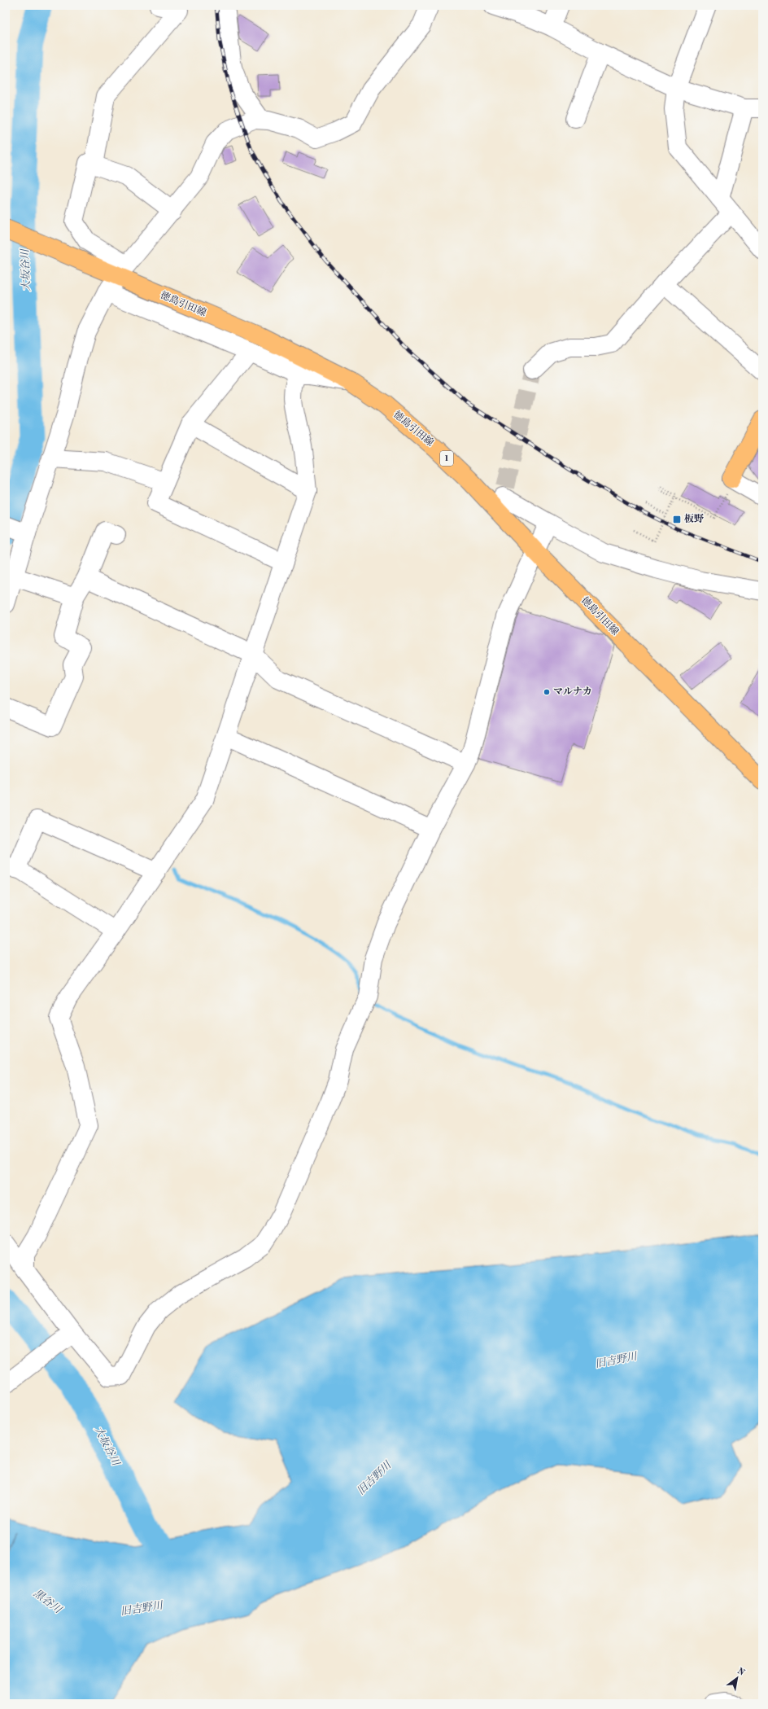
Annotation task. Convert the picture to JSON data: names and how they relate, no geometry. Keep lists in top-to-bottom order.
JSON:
{
  "streets": {
    "main road": ["徳島引田線", "1"]
  },
  "water": ["大坂谷川", "旧吉野川", "黒谷川"],
  "places": {
    "transit": ["板野"],
    "other": ["マルナカ"]
  },
  "north": "top right"
}
